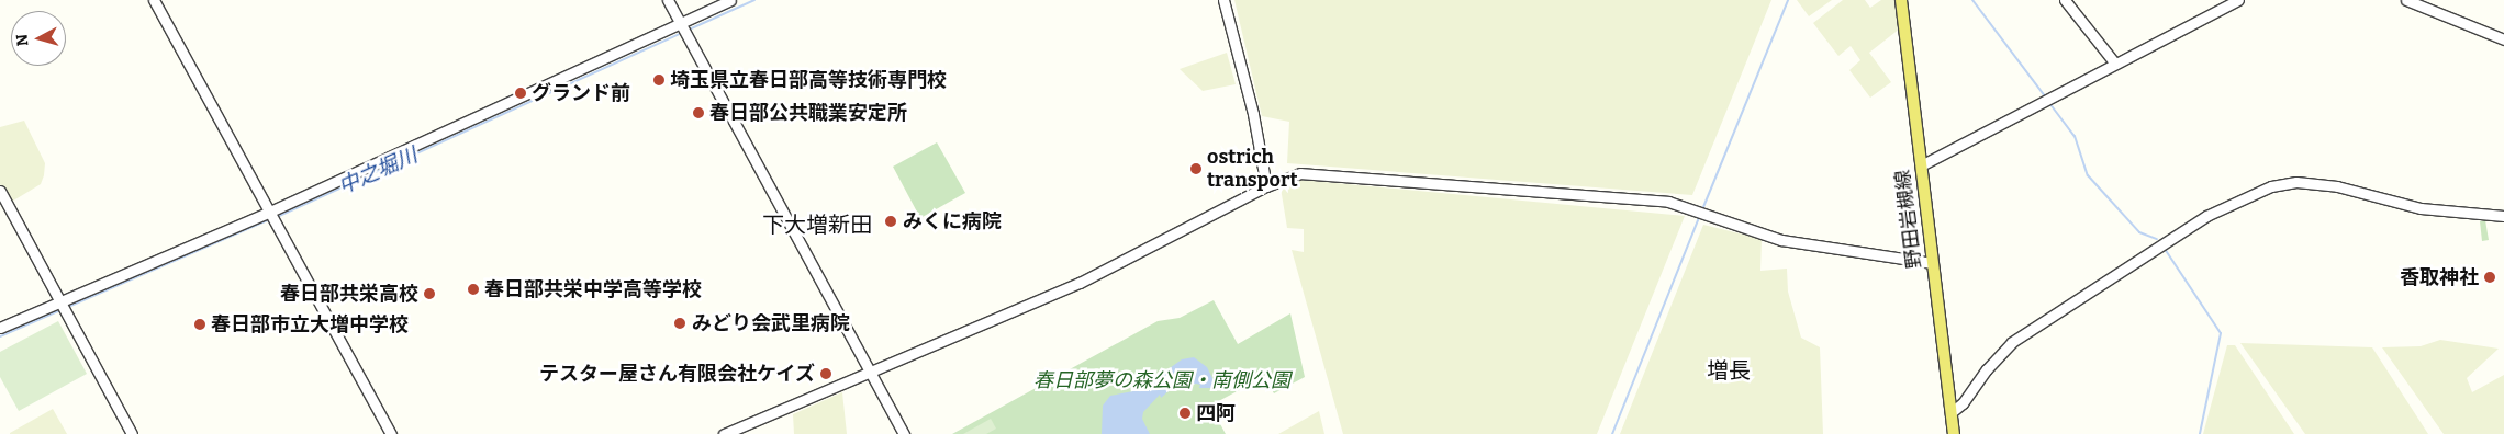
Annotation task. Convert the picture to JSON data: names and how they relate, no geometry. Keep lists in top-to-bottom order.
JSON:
{
  "streets": {
    "main road": ["野田岩槻線"]
  },
  "districts": ["下大増新田", "増長"],
  "water": ["中之堀川"],
  "parks": ["春日部夢の森公園・南側公園"],
  "places": [
    "埼玉県立春日部高等技術専門校",
    "グランド前",
    "春日部公共職業安定所",
    "ostrich transport",
    "みくに病院",
    "香取神社",
    "春日部共栄中学高等学校",
    "春日部共栄高校",
    "みどり会武里病院",
    "春日部市立大増中学校",
    "テスター屋さん有限会社ケイズ",
    "四阿"
  ],
  "north": "left"
}
